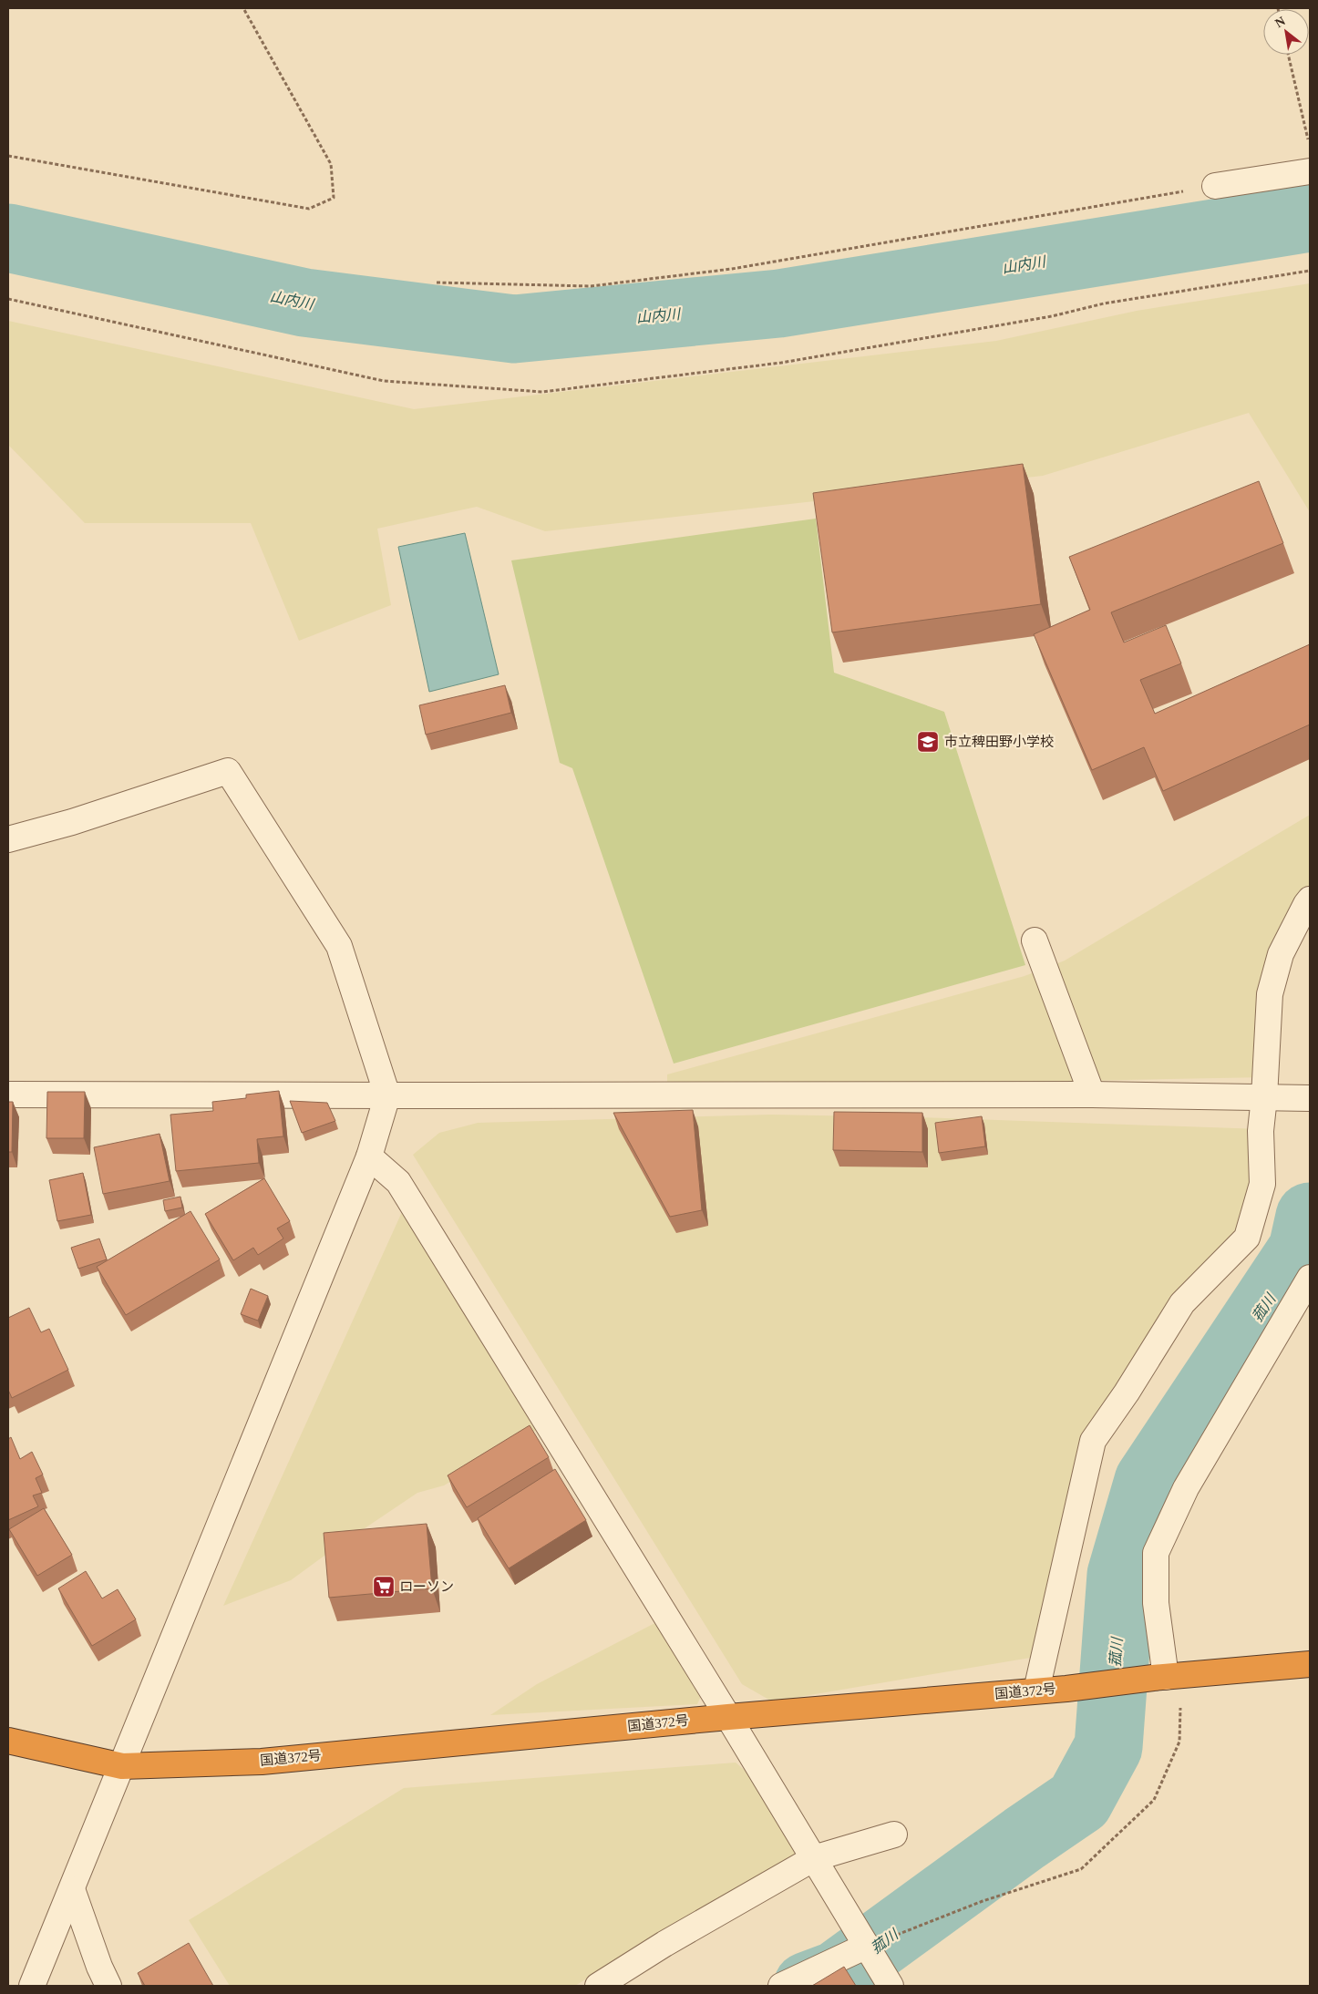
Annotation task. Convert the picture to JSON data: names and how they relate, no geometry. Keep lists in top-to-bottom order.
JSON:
{
  "streets": {
    "highway": ["国道372号"]
  },
  "water": ["山内川", "菰川"],
  "places": {
    "school or university": ["市立稗田野小学校"],
    "supermarket": ["ローソン"]
  },
  "north": "top left"
}
